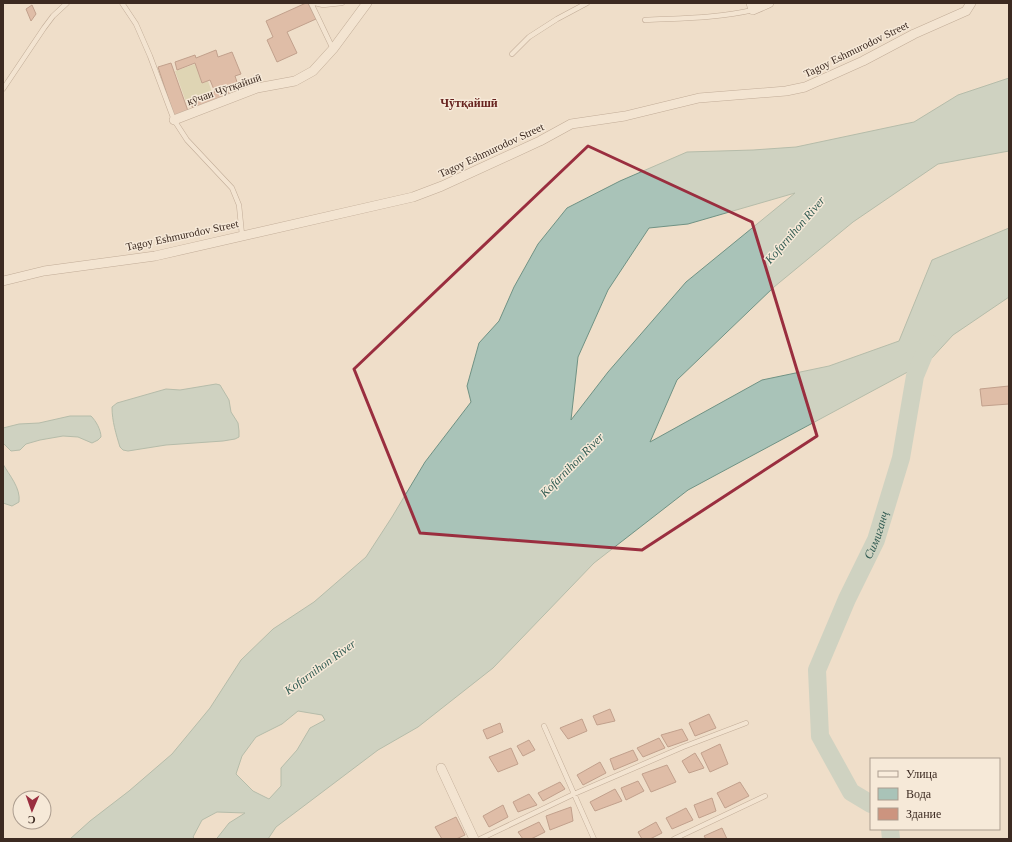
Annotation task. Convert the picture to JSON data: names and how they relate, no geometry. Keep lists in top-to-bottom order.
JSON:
{
  "streets": {
    "street": ["Tagoy Eshmurodov Street", "кӯчаи Чӯтқайшӣ"]
  },
  "districts": ["Чӯтқайшӣ"],
  "water": ["Kofarnihon River", "Симиганҷ"],
  "legend": ["Улица", "Вода", "Здание"],
  "north": "bottom"
}
